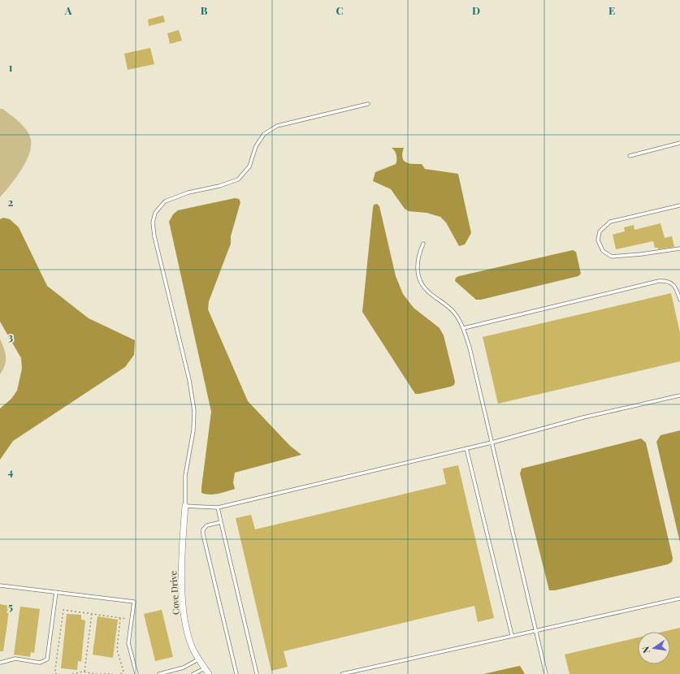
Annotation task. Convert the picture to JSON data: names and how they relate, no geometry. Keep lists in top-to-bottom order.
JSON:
{
  "streets": {
    "street": ["Cove Drive"]
  },
  "north": "left",
  "grid": {
    "columns": [
      "A",
      "B",
      "C",
      "D",
      "E"
    ],
    "rows": [
      "1",
      "2",
      "3",
      "4",
      "5"
    ]
  }
}
